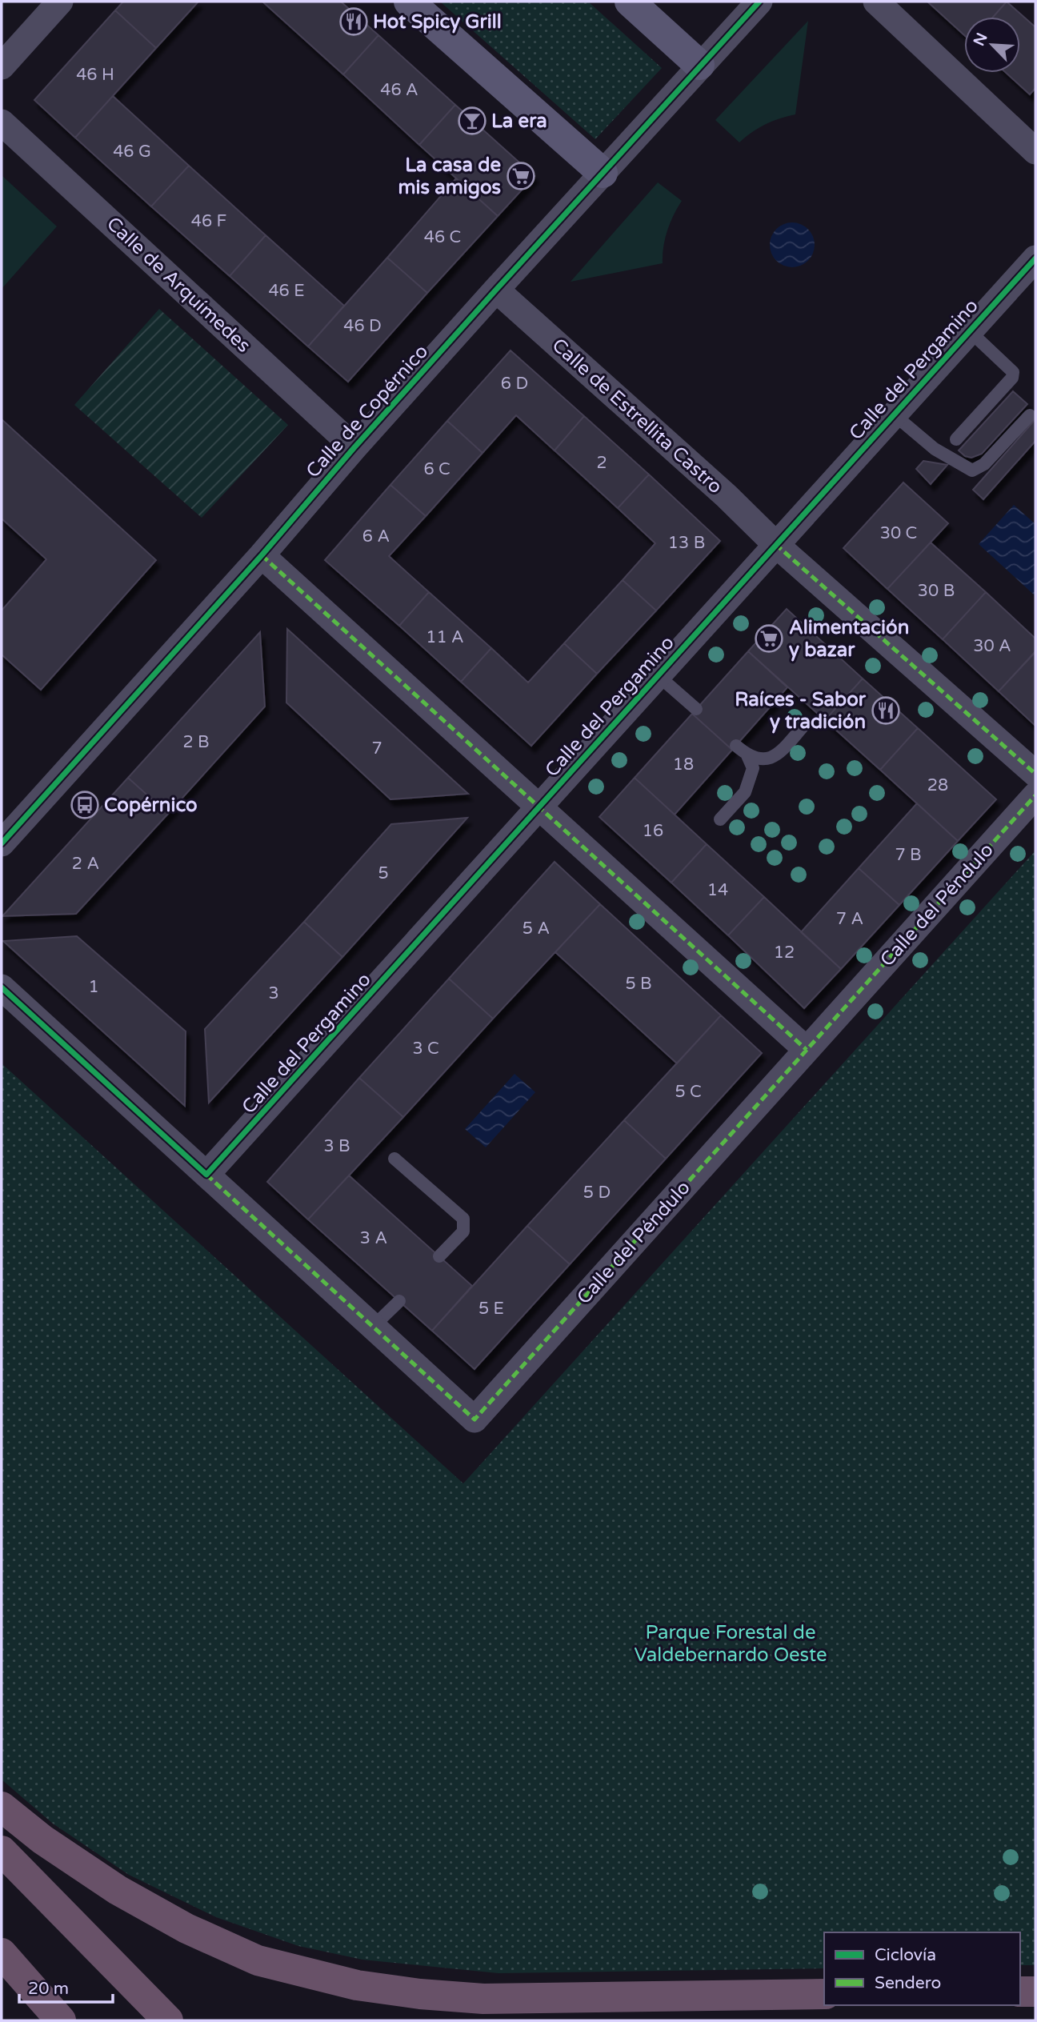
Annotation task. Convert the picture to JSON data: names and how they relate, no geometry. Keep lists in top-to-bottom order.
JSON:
{
  "streets": {
    "street": [
      "Calle de Arquímedes",
      "Calle del Pergamino",
      "Calle de Copérnico",
      "Calle de Estrellita Castro",
      "Calle del Péndulo"
    ]
  },
  "crossings": [
    ["Calle de Arquímedes", "Calle de Copérnico"],
    ["Calle del Pergamino", "Calle de Estrellita Castro"],
    ["Calle del Pergamino", "Calle del Péndulo"],
    ["Calle de Copérnico", "Calle de Estrellita Castro"]
  ],
  "parks": ["Parque Forestal de Valdebernardo Oeste"],
  "places": {
    "restaurant": ["Hot Spicy Grill", "Raíces - Sabor y tradición"],
    "bar": ["La era"],
    "supermarket": ["La casa de mis amigos", "Alimentación y bazar"],
    "bus stop": ["Copérnico"]
  },
  "house_numbers": [
    "46 H",
    "46 A",
    "46 G",
    "46 F",
    "46 C",
    "46 E",
    "46 D",
    "6 D",
    "2",
    "6 C",
    "30 C",
    "6 A",
    "13 B",
    "30 B",
    "11 A",
    "30 A",
    "2 B",
    "7",
    "18",
    "28",
    "16",
    "7 B",
    "2 A",
    "5",
    "14",
    "7 A",
    "5 A",
    "12",
    "5 B",
    "1",
    "3",
    "3 C",
    "5 C",
    "3 B",
    "5 D",
    "3 A",
    "5 E"
  ],
  "legend": ["Ciclovía", "Sendero"],
  "scale_bar": "20 m",
  "north": "top left"
}
